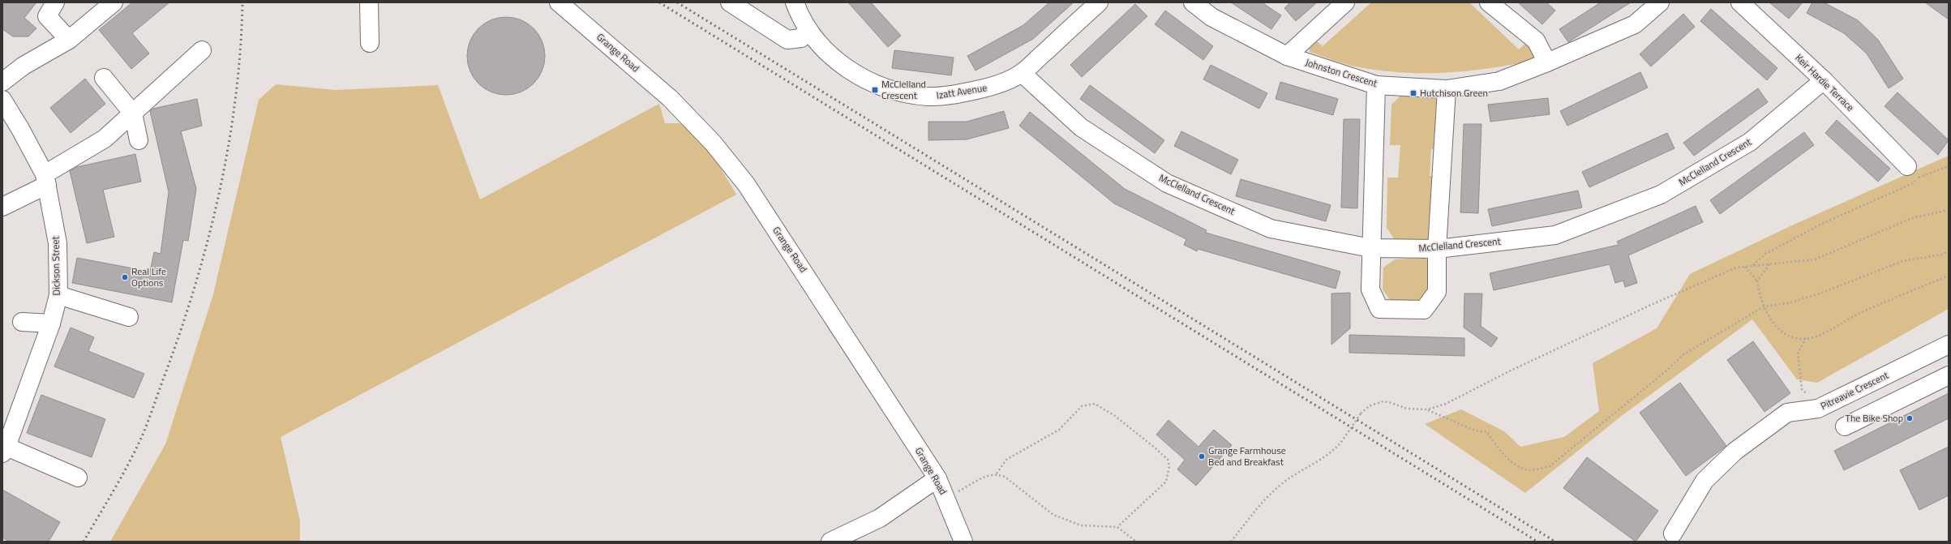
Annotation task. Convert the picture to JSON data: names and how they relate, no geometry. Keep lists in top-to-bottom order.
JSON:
{
  "streets": {
    "street": [
      "Grange Road",
      "Johnston Crescent",
      "Keir Hardie Terrace",
      "Izatt Avenue",
      "McClelland Crescent",
      "Dickson Street",
      "Pitreavie Crescent"
    ]
  },
  "crossings": [
    ["Keir Hardie Terrace", "McClelland Crescent"],
    ["Izatt Avenue", "McClelland Crescent"]
  ],
  "places": {
    "transit": ["McClelland Crescent", "Hutchison Green"],
    "other": ["Real Life Options", "The Bike Shop", "Grange Farmhouse Bed and Breakfast"]
  }
}
